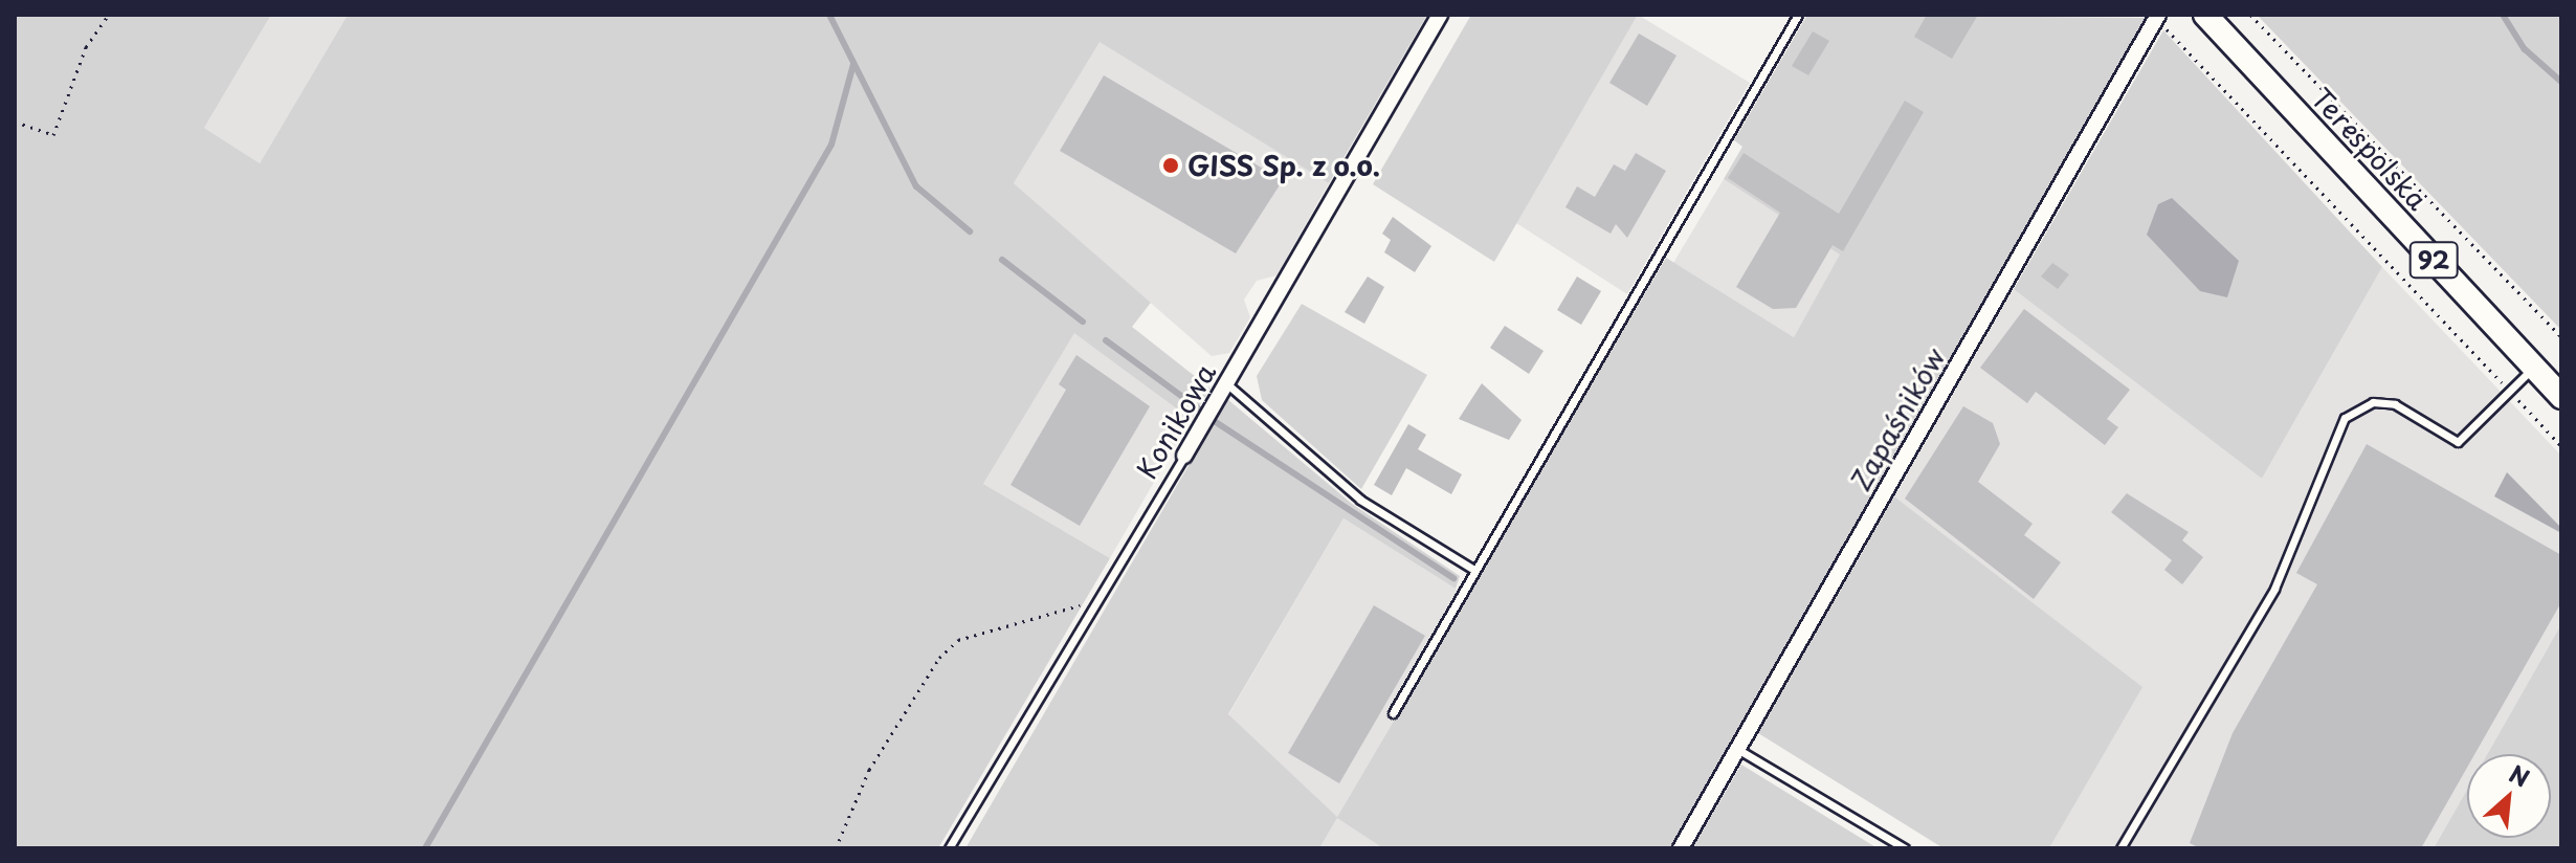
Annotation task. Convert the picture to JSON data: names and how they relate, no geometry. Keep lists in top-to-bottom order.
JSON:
{
  "streets": {
    "main road": ["Terespolska", "92"],
    "street": ["Zapaśników", "Konikowa"]
  },
  "places": ["GISS Sp. z o.o."],
  "north": "top right"
}
